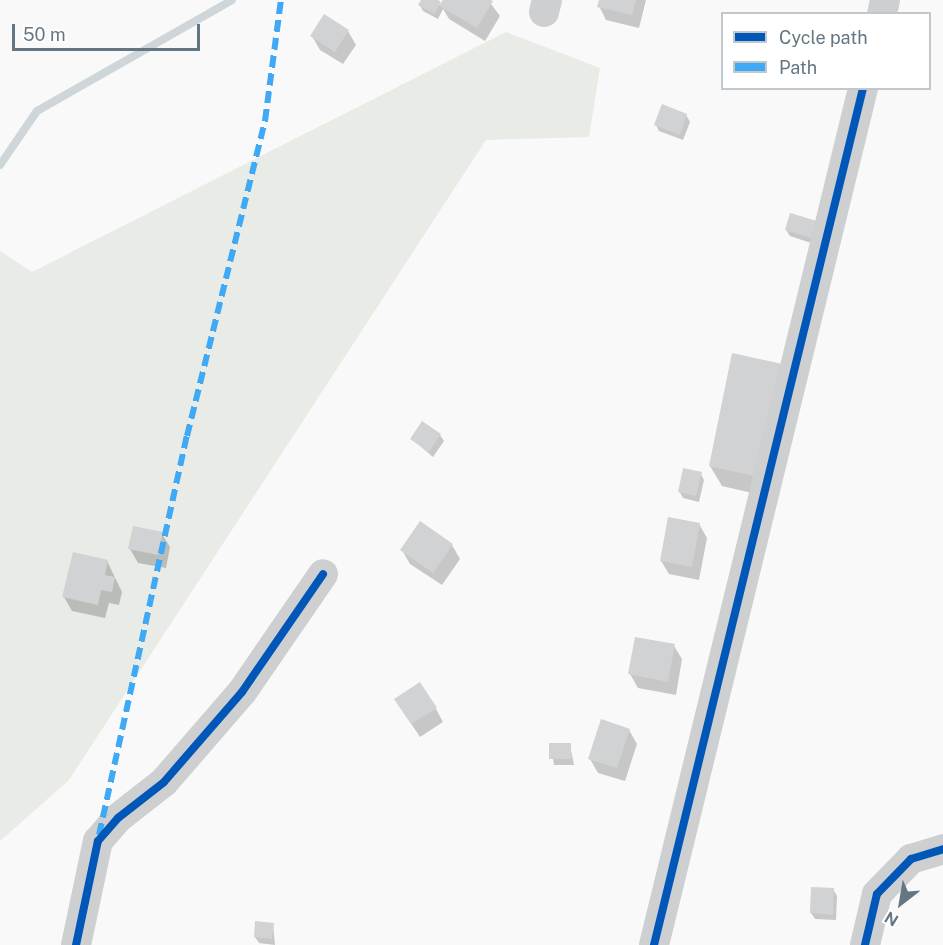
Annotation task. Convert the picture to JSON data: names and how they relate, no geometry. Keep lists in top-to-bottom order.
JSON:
{
  "legend": ["Cycle path", "Path"],
  "scale_bar": "50 m",
  "north": "bottom left"
}
